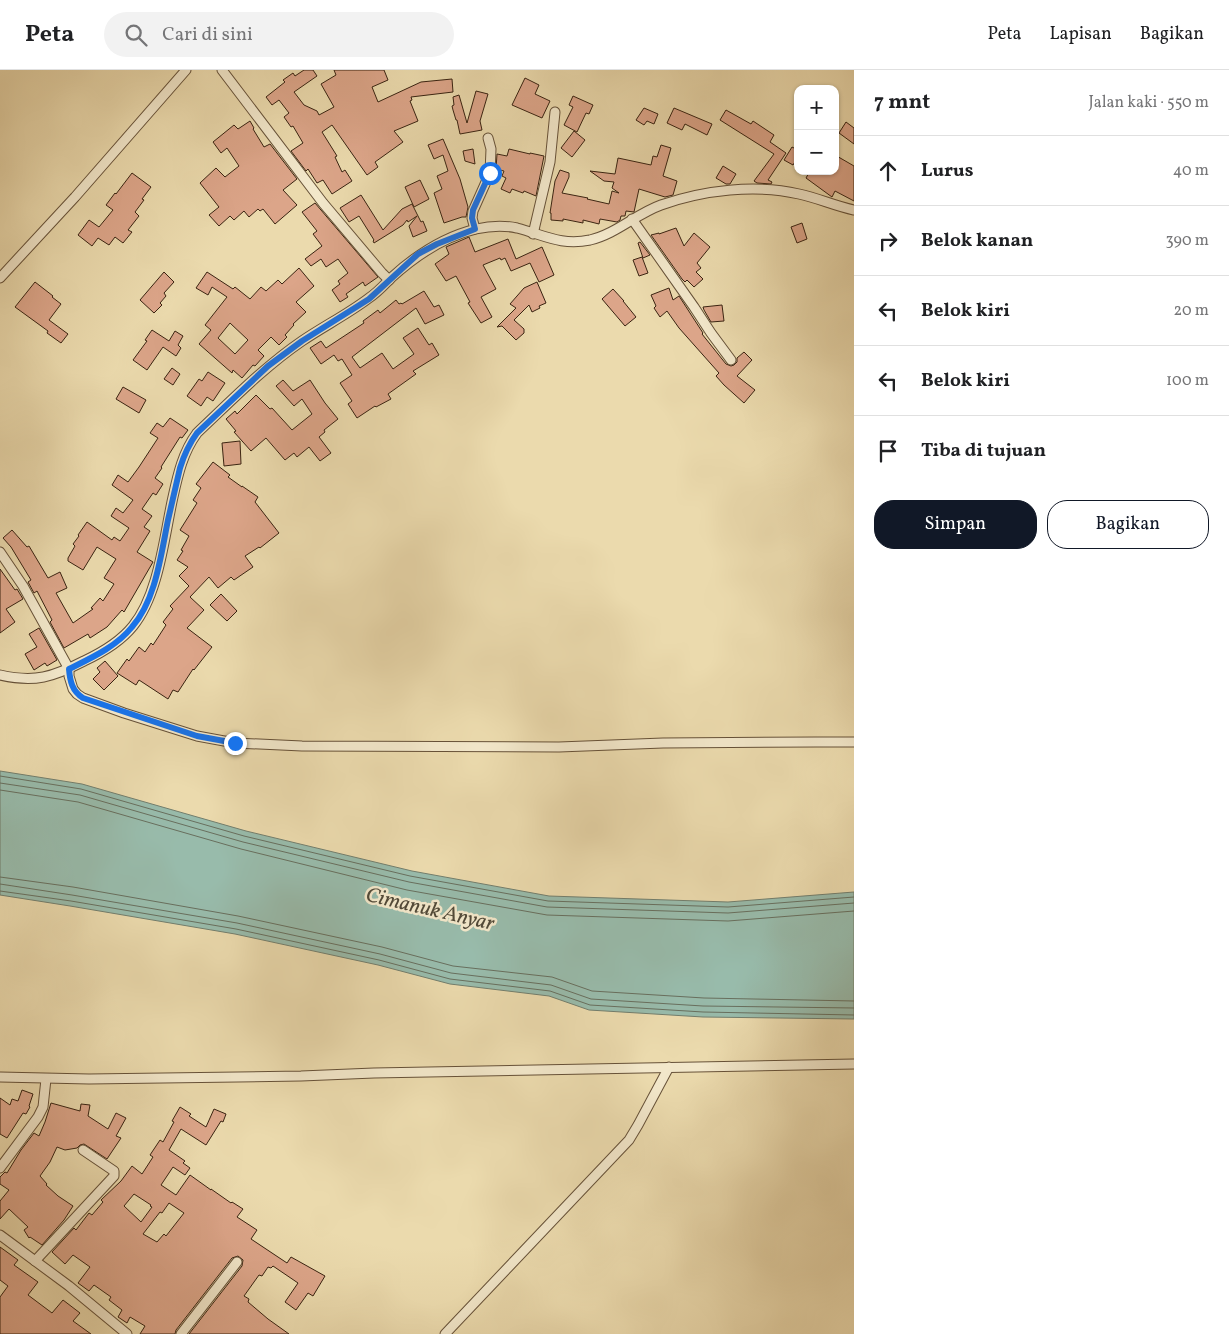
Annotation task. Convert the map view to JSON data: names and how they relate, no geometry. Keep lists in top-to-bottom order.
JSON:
{
  "water": ["Cimanuk Anyar"],
  "page": {
    "header": "Peta",
    "search": "Cari di sini",
    "nav": ["Peta", "Lapisan", "Bagikan"],
    "heading": ["7 mnt", "Jalan kaki · 550 m"],
    "map_buttons": ["+", "−"],
    "list": [
      ["Lurus", "40 m"],
      ["Belok kanan", "390 m"],
      ["Belok kiri", "20 m"],
      ["Belok kiri", "100 m"],
      "Tiba di tujuan"
    ],
    "buttons": ["Simpan", "Bagikan"]
  }
}
